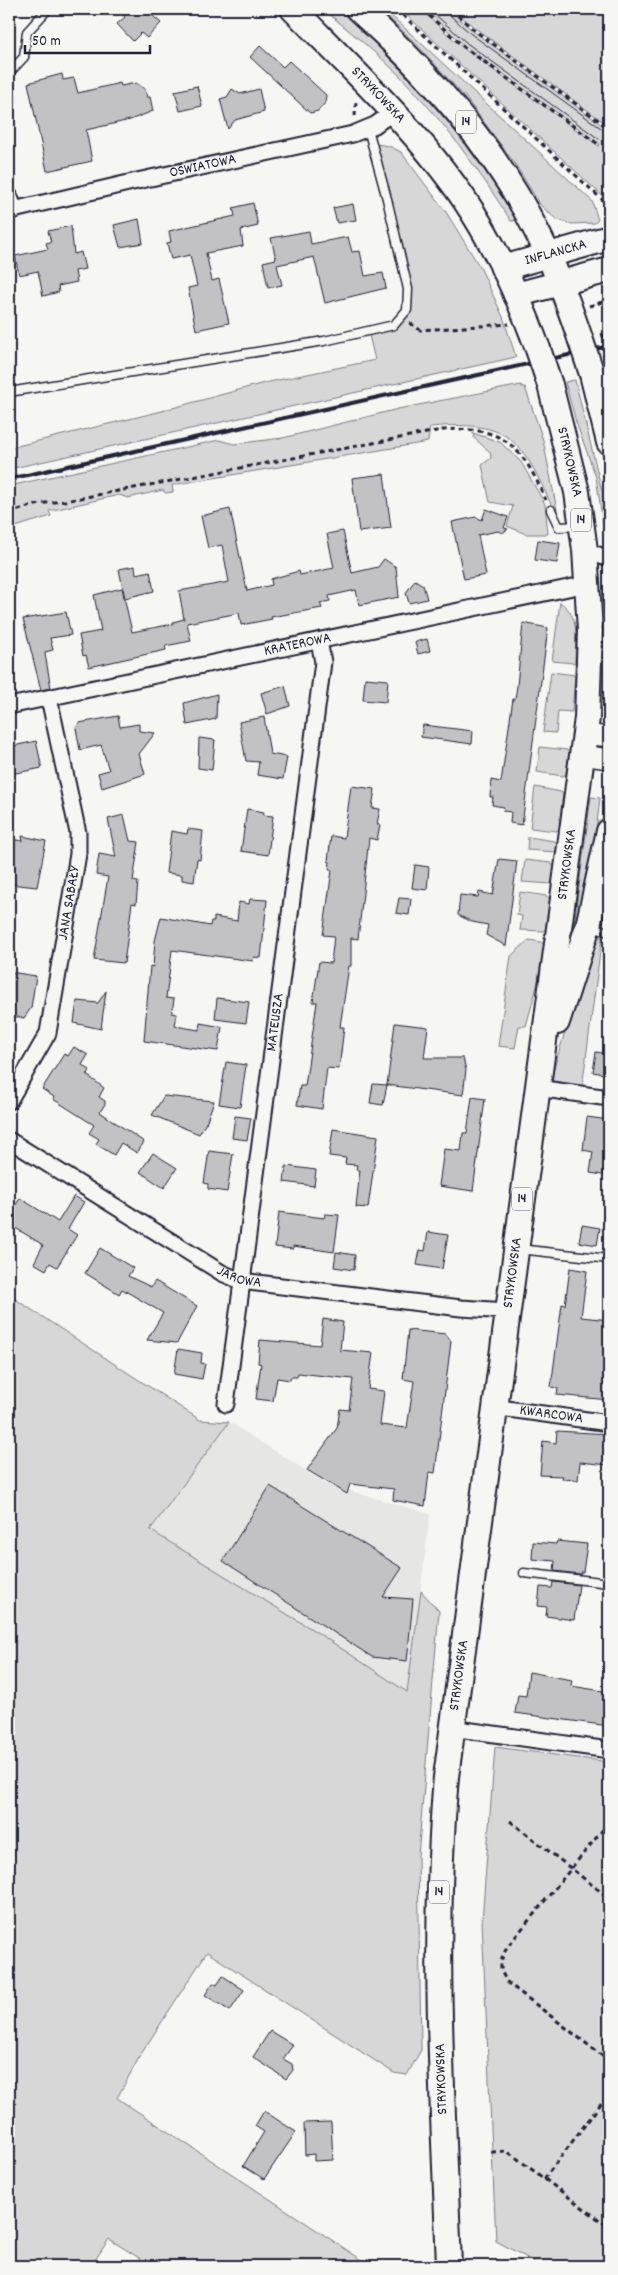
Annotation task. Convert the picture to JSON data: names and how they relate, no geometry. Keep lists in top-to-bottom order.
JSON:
{
  "streets": {
    "main road": ["STRYKOWSKA", "14", "INFLANCKA"],
    "street": [
      "OŚWIATOWA",
      "KRATEROWA",
      "JANA SABAŁY",
      "MATEUSZA",
      "JAROWA",
      "KWARCOWA"
    ]
  },
  "crossings": [
    ["STRYKOWSKA", "OŚWIATOWA"],
    ["STRYKOWSKA", "INFLANCKA"],
    ["STRYKOWSKA", "KRATEROWA"],
    ["STRYKOWSKA", "JAROWA"],
    ["STRYKOWSKA", "KWARCOWA"],
    ["14", "INFLANCKA"],
    ["KRATEROWA", "JANA SABAŁY"],
    ["KRATEROWA", "MATEUSZA"],
    ["MATEUSZA", "JAROWA"]
  ],
  "scale_bar": "50 m"
}
